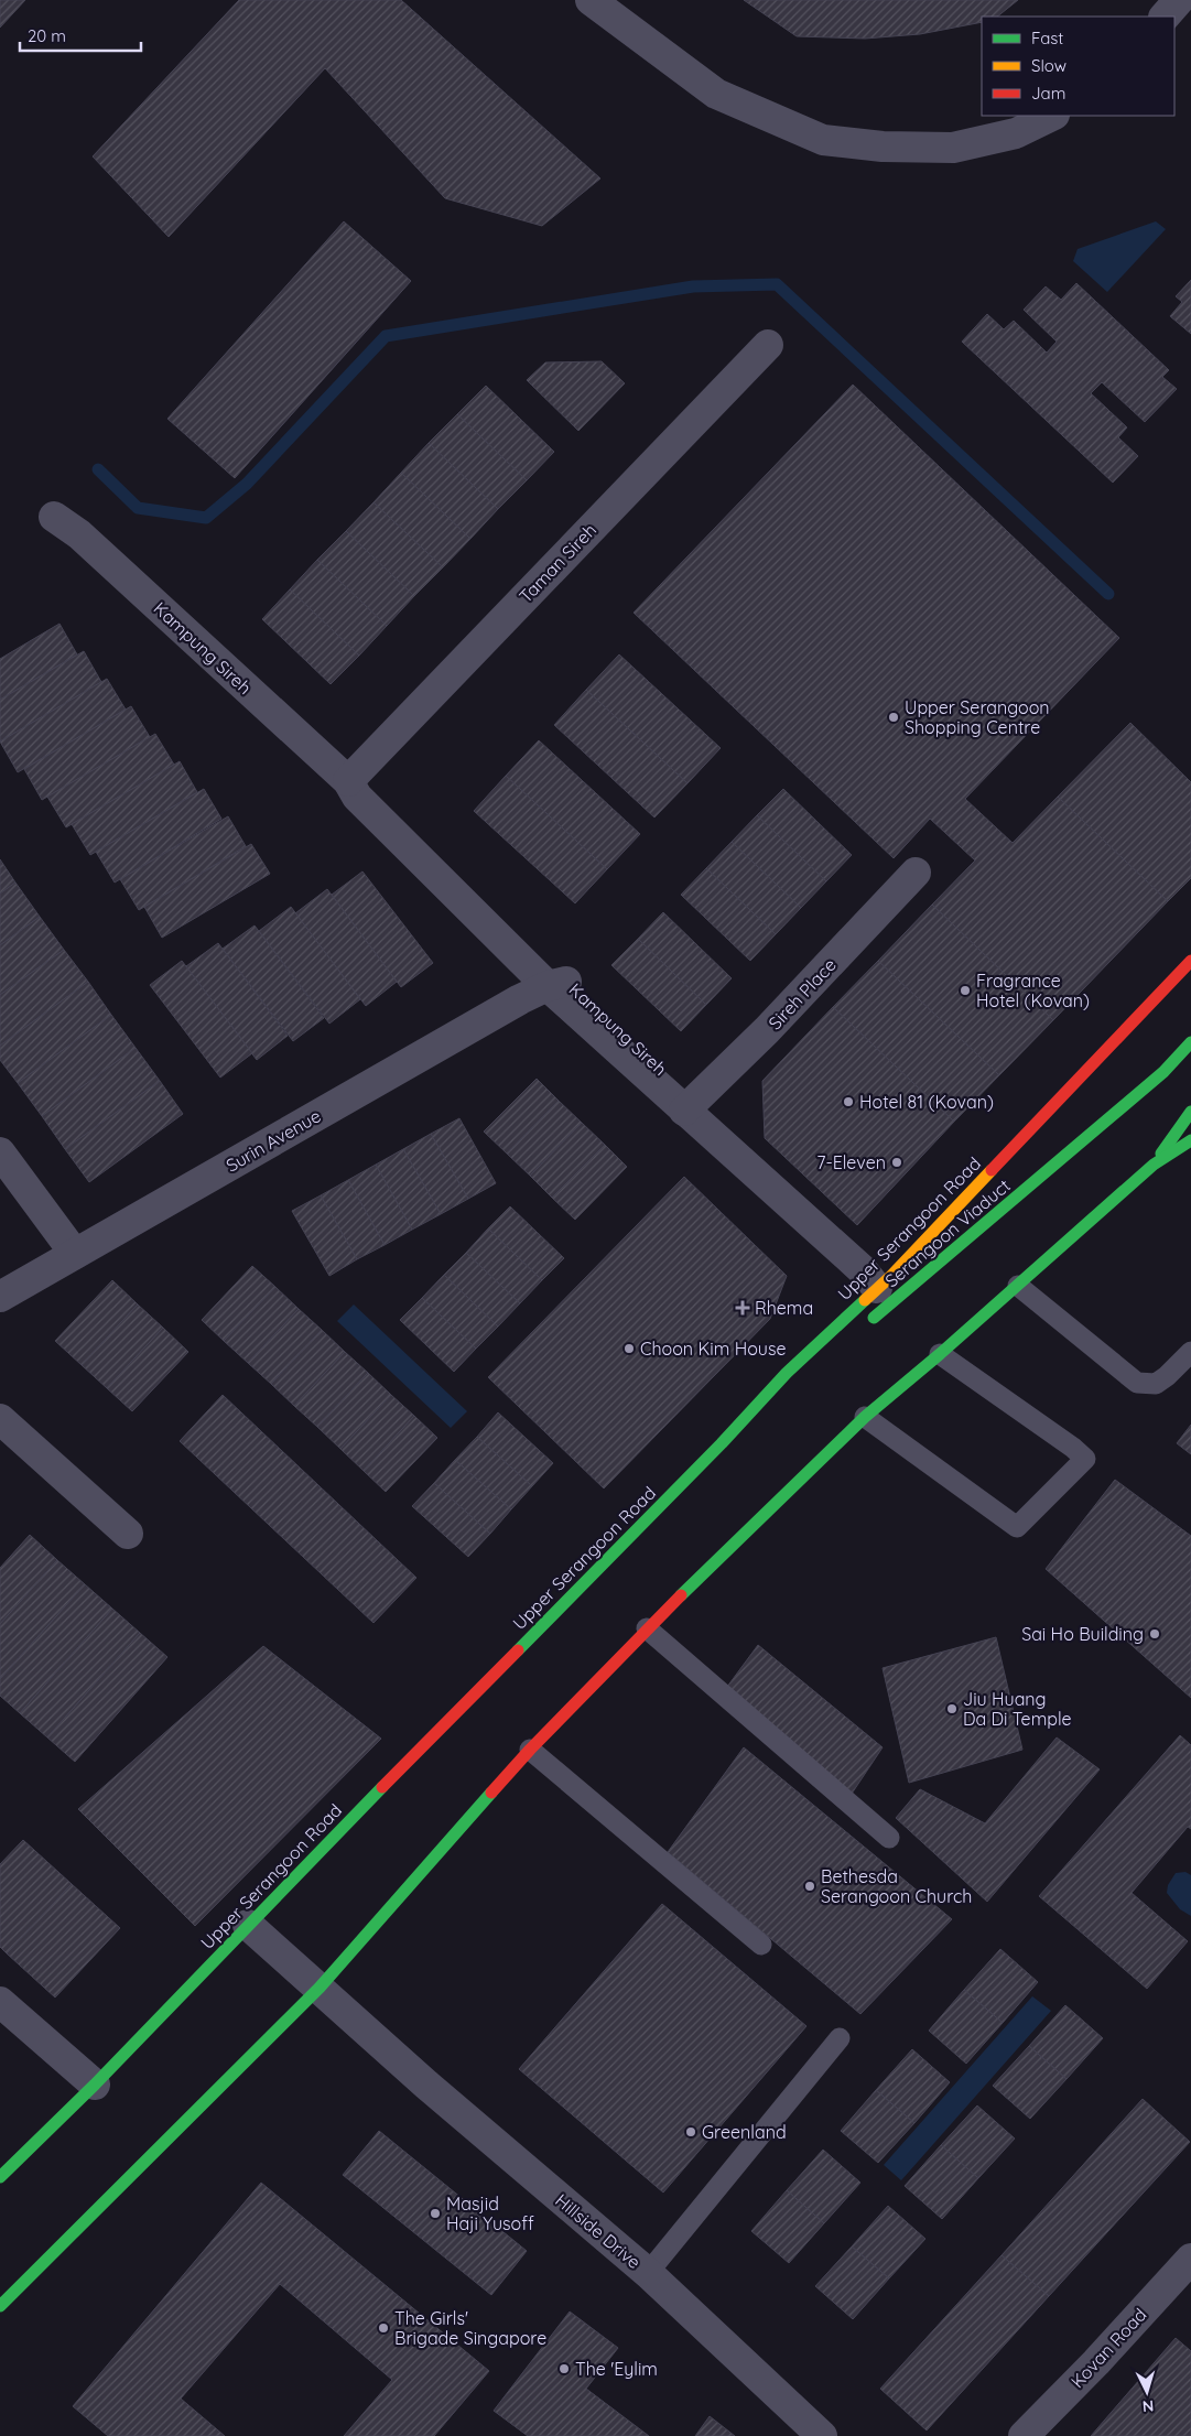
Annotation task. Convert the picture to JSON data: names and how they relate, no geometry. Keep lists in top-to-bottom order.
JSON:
{
  "streets": {
    "main road": ["Upper Serangoon Road", "Serangoon Viaduct"],
    "street": [
      "Taman Sireh",
      "Kampung Sireh",
      "Sireh Place",
      "Surin Avenue",
      "Hillside Drive",
      "Kovan Road"
    ]
  },
  "crossings": [
    ["Taman Sireh", "Kampung Sireh"],
    ["Kampung Sireh", "Sireh Place"],
    ["Kampung Sireh", "Surin Avenue"],
    ["Kampung Sireh", "Upper Serangoon Road"],
    ["Upper Serangoon Road", "Hillside Drive"]
  ],
  "places": {
    "other": [
      "Upper Serangoon Shopping Centre",
      "Fragrance Hotel (Kovan)",
      "Hotel 81 (Kovan)",
      "7-Eleven",
      "Choon Kim House",
      "Sai Ho Building",
      "Jiu Huang Da Di Temple",
      "Bethesda Serangoon Church",
      "Greenland",
      "Masjid Haji Yusoff",
      "The Girls' Brigade Singapore",
      "The 'Eylim"
    ],
    "health": ["Rhema"]
  },
  "legend": ["Fast", "Slow", "Jam"],
  "scale_bar": "20 m",
  "north": "bottom"
}
